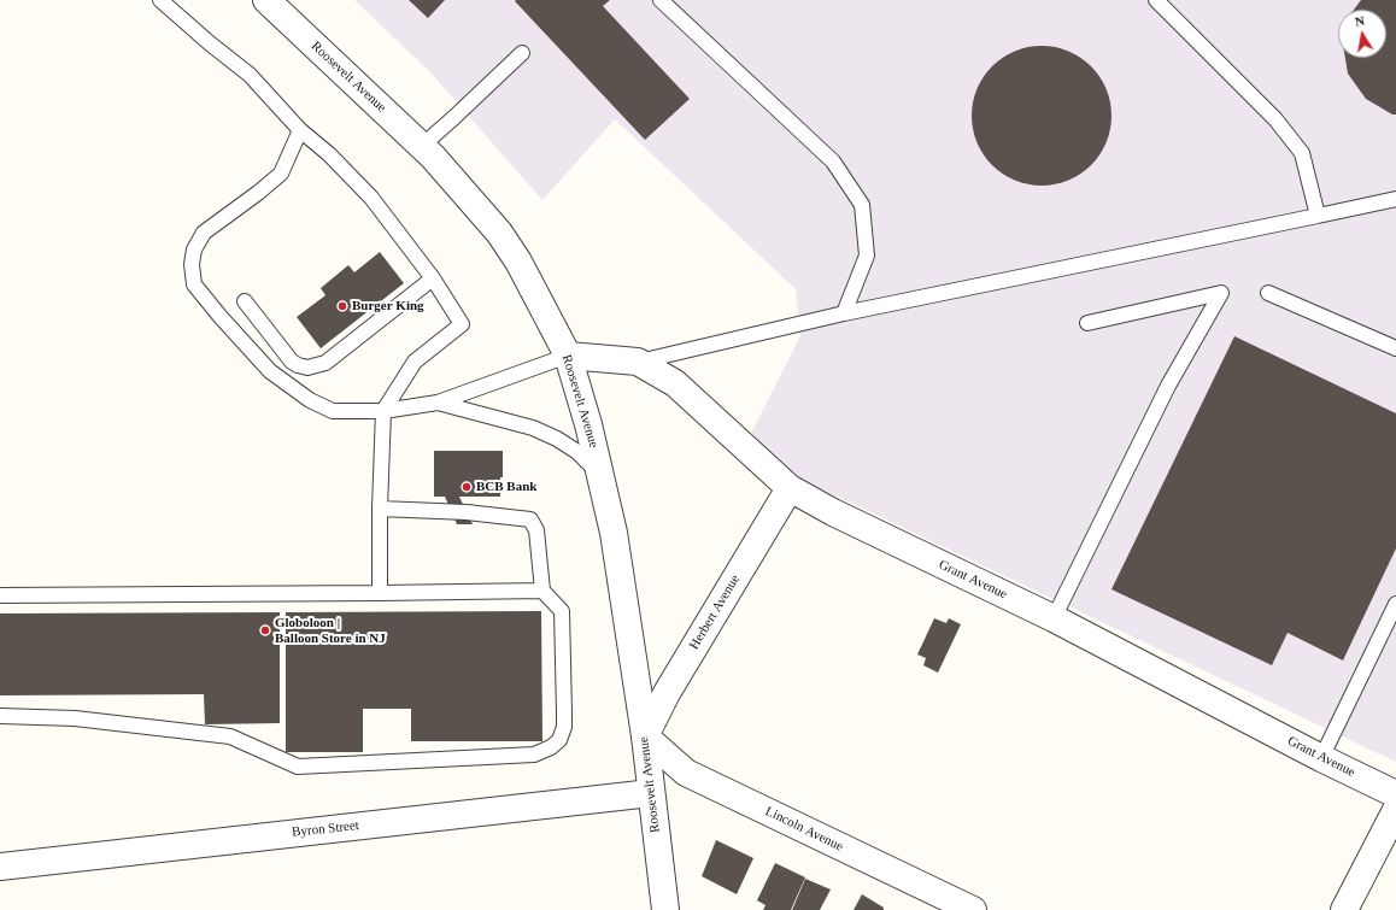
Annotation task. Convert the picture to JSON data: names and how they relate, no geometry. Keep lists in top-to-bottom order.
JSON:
{
  "streets": {
    "street": [
      "Roosevelt Avenue",
      "Grant Avenue",
      "Herbert Avenue",
      "Byron Street",
      "Lincoln Avenue"
    ]
  },
  "crossings": [
    ["Roosevelt Avenue", "Grant Avenue"],
    ["Roosevelt Avenue", "Herbert Avenue"],
    ["Roosevelt Avenue", "Byron Street"],
    ["Roosevelt Avenue", "Lincoln Avenue"],
    ["Grant Avenue", "Herbert Avenue"],
    ["Herbert Avenue", "Lincoln Avenue"]
  ],
  "places": ["Burger King", "BCB Bank", "Globoloon | Balloon Store in NJ"],
  "north": "top"
}
